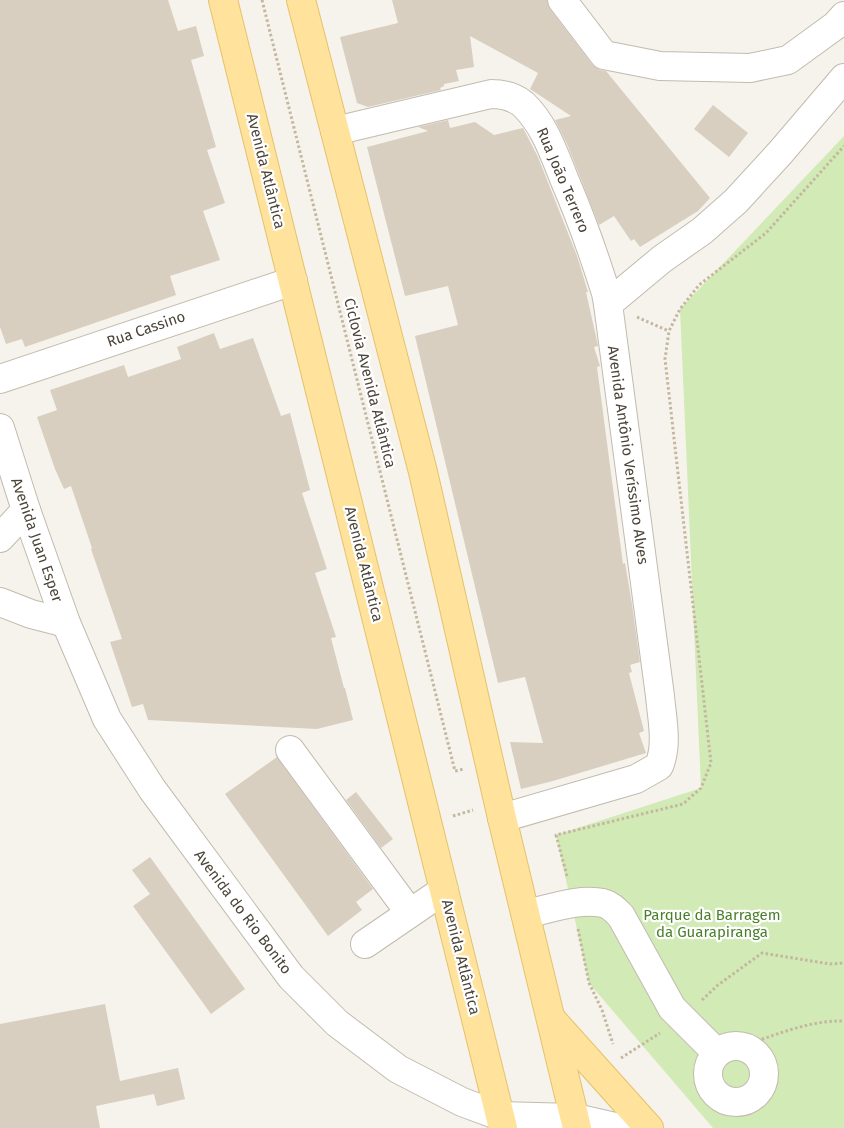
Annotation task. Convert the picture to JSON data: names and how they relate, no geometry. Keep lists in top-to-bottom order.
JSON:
{
  "streets": {
    "main road": ["Avenida Atlântica"],
    "street": [
      "Rua João Terrero",
      "Rua Cassino",
      "Avenida Antônio Veríssimo Alves",
      "Avenida Juan Esper",
      "Avenida do Rio Bonito"
    ],
    "path": ["Ciclovia Avenida Atlântica"]
  },
  "crossings": [
    ["Avenida Atlântica", "Rua Cassino"],
    ["Avenida Atlântica", "Avenida do Rio Bonito"],
    ["Rua João Terrero", "Avenida Antônio Veríssimo Alves"],
    ["Avenida Juan Esper", "Avenida do Rio Bonito"]
  ],
  "parks": ["Parque da Barragem da Guarapiranga"]
}
